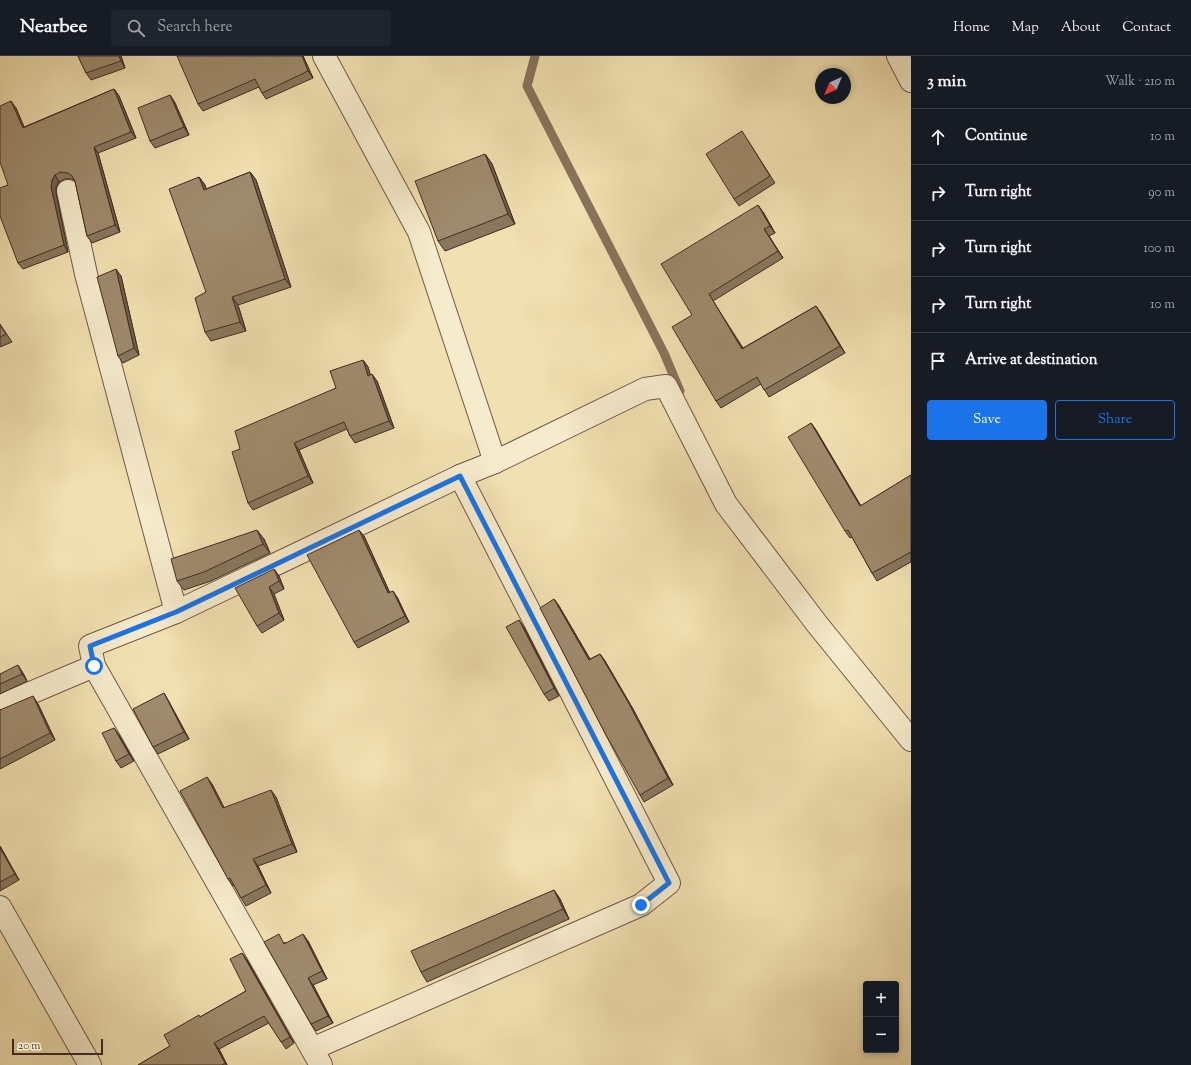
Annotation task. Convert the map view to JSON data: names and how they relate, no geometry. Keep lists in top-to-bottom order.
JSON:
{
  "scale_bar": "20 m",
  "north": "bottom left",
  "page": {
    "header": "Nearbee",
    "search": "Search here",
    "nav": [
      "Home",
      "Map",
      "About",
      "Contact"
    ],
    "heading": ["3 min", "Walk · 210 m"],
    "list": [
      ["Continue", "10 m"],
      ["Turn right", "90 m"],
      ["Turn right", "100 m"],
      ["Turn right", "10 m"],
      "Arrive at destination"
    ],
    "buttons": ["Save", "Share"],
    "map_buttons": ["+", "−"],
    "scale": "20 m"
  }
}
